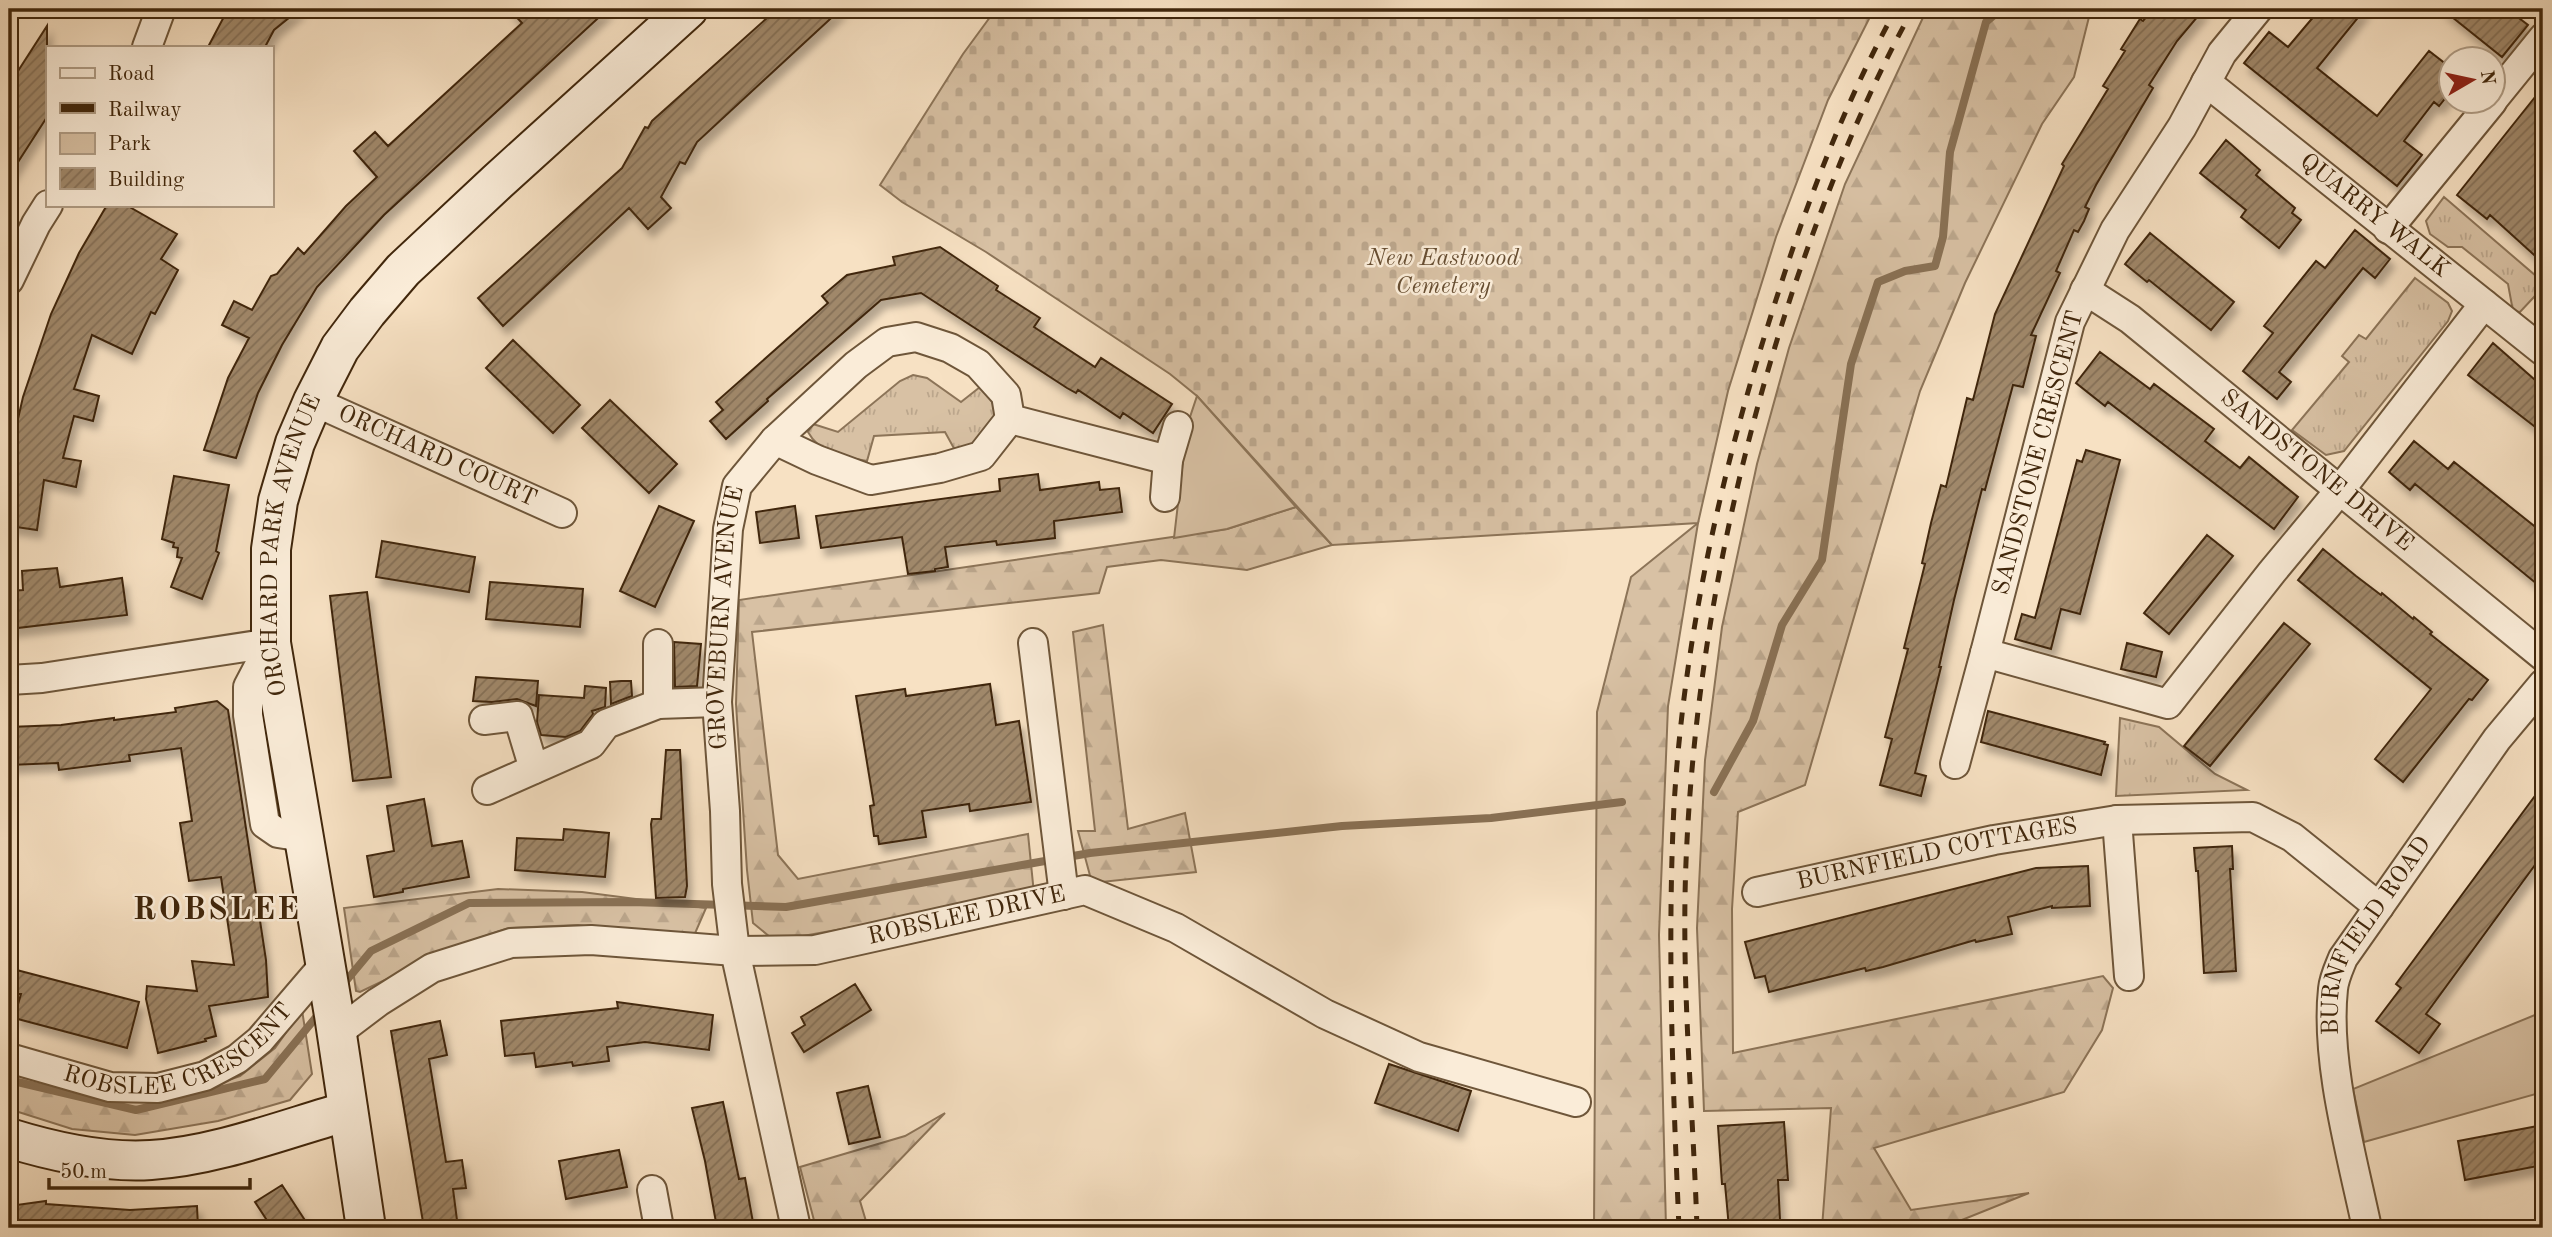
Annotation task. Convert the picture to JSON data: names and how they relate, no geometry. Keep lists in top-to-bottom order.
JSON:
{
  "streets": {
    "street": [
      "QUARRY WALK",
      "SANDSTONE CRESCENT",
      "ORCHARD COURT",
      "SANDSTONE DRIVE",
      "ORCHARD PARK AVENUE",
      "GROVEBURN AVENUE",
      "BURNFIELD COTTAGES",
      "ROBSLEE DRIVE",
      "BURNFIELD ROAD",
      "ROBSLEE CRESCENT"
    ]
  },
  "crossings": [
    ["QUARRY WALK", "SANDSTONE CRESCENT"],
    ["SANDSTONE CRESCENT", "SANDSTONE DRIVE"],
    ["ORCHARD COURT", "ORCHARD PARK AVENUE"],
    ["ORCHARD PARK AVENUE", "ROBSLEE DRIVE"],
    ["ORCHARD PARK AVENUE", "ROBSLEE CRESCENT"],
    ["GROVEBURN AVENUE", "ROBSLEE DRIVE"],
    ["BURNFIELD COTTAGES", "BURNFIELD ROAD"],
    ["ROBSLEE DRIVE", "ROBSLEE CRESCENT"]
  ],
  "districts": ["ROBSLEE"],
  "parks": ["New Eastwood Cemetery"],
  "legend": [
    "Road",
    "Railway",
    "Park",
    "Building"
  ],
  "scale_bar": "50 m",
  "north": "right"
}
